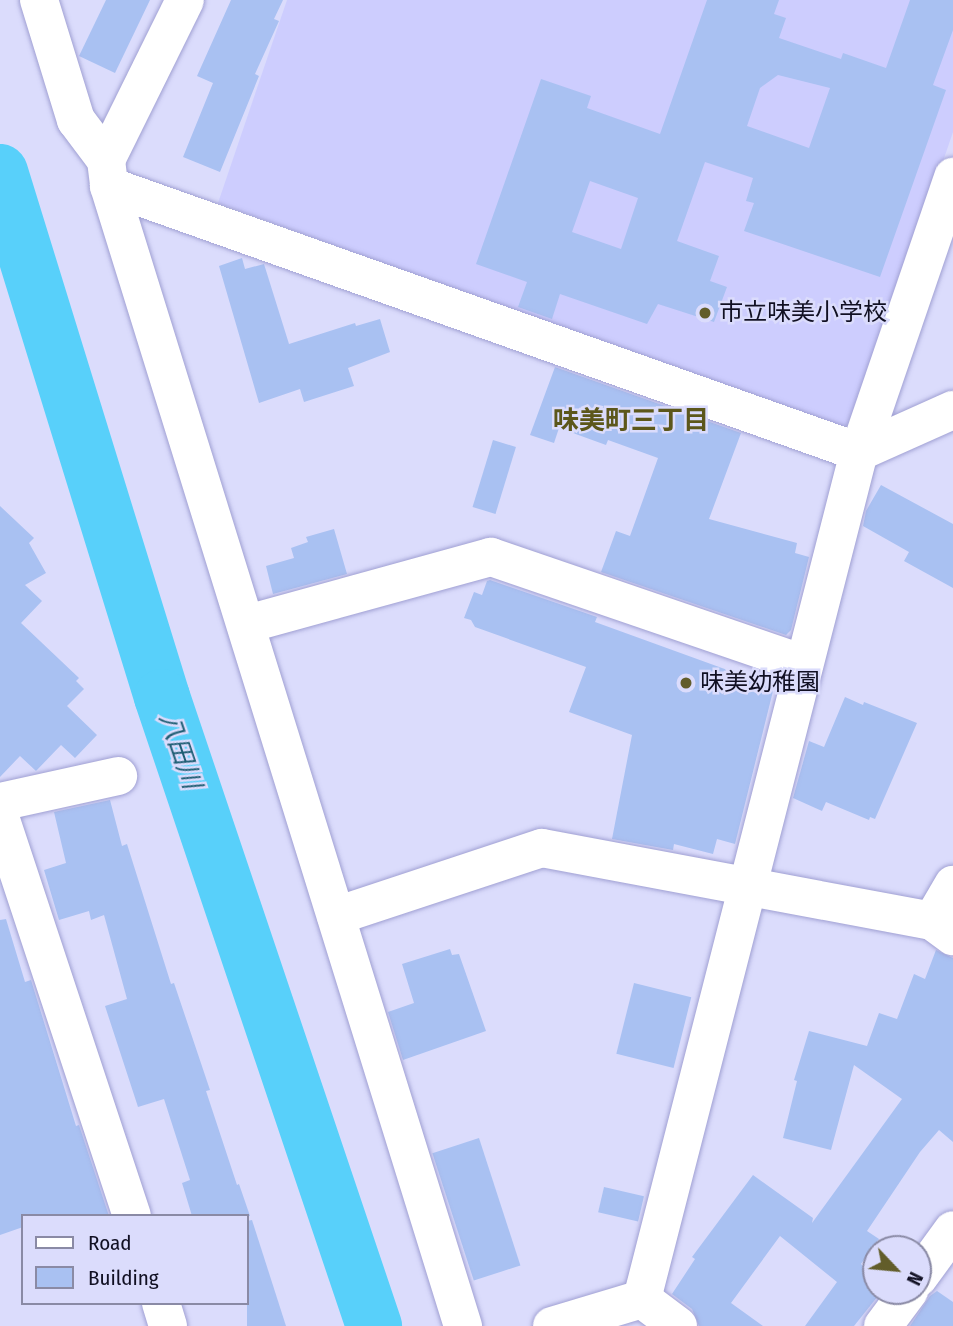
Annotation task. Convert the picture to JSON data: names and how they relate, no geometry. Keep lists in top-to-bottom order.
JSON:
{
  "districts": ["味美町三丁目"],
  "water": ["八田川"],
  "places": ["市立味美小学校", "味美幼稚園"],
  "legend": ["Road", "Building"],
  "north": "bottom right"
}
